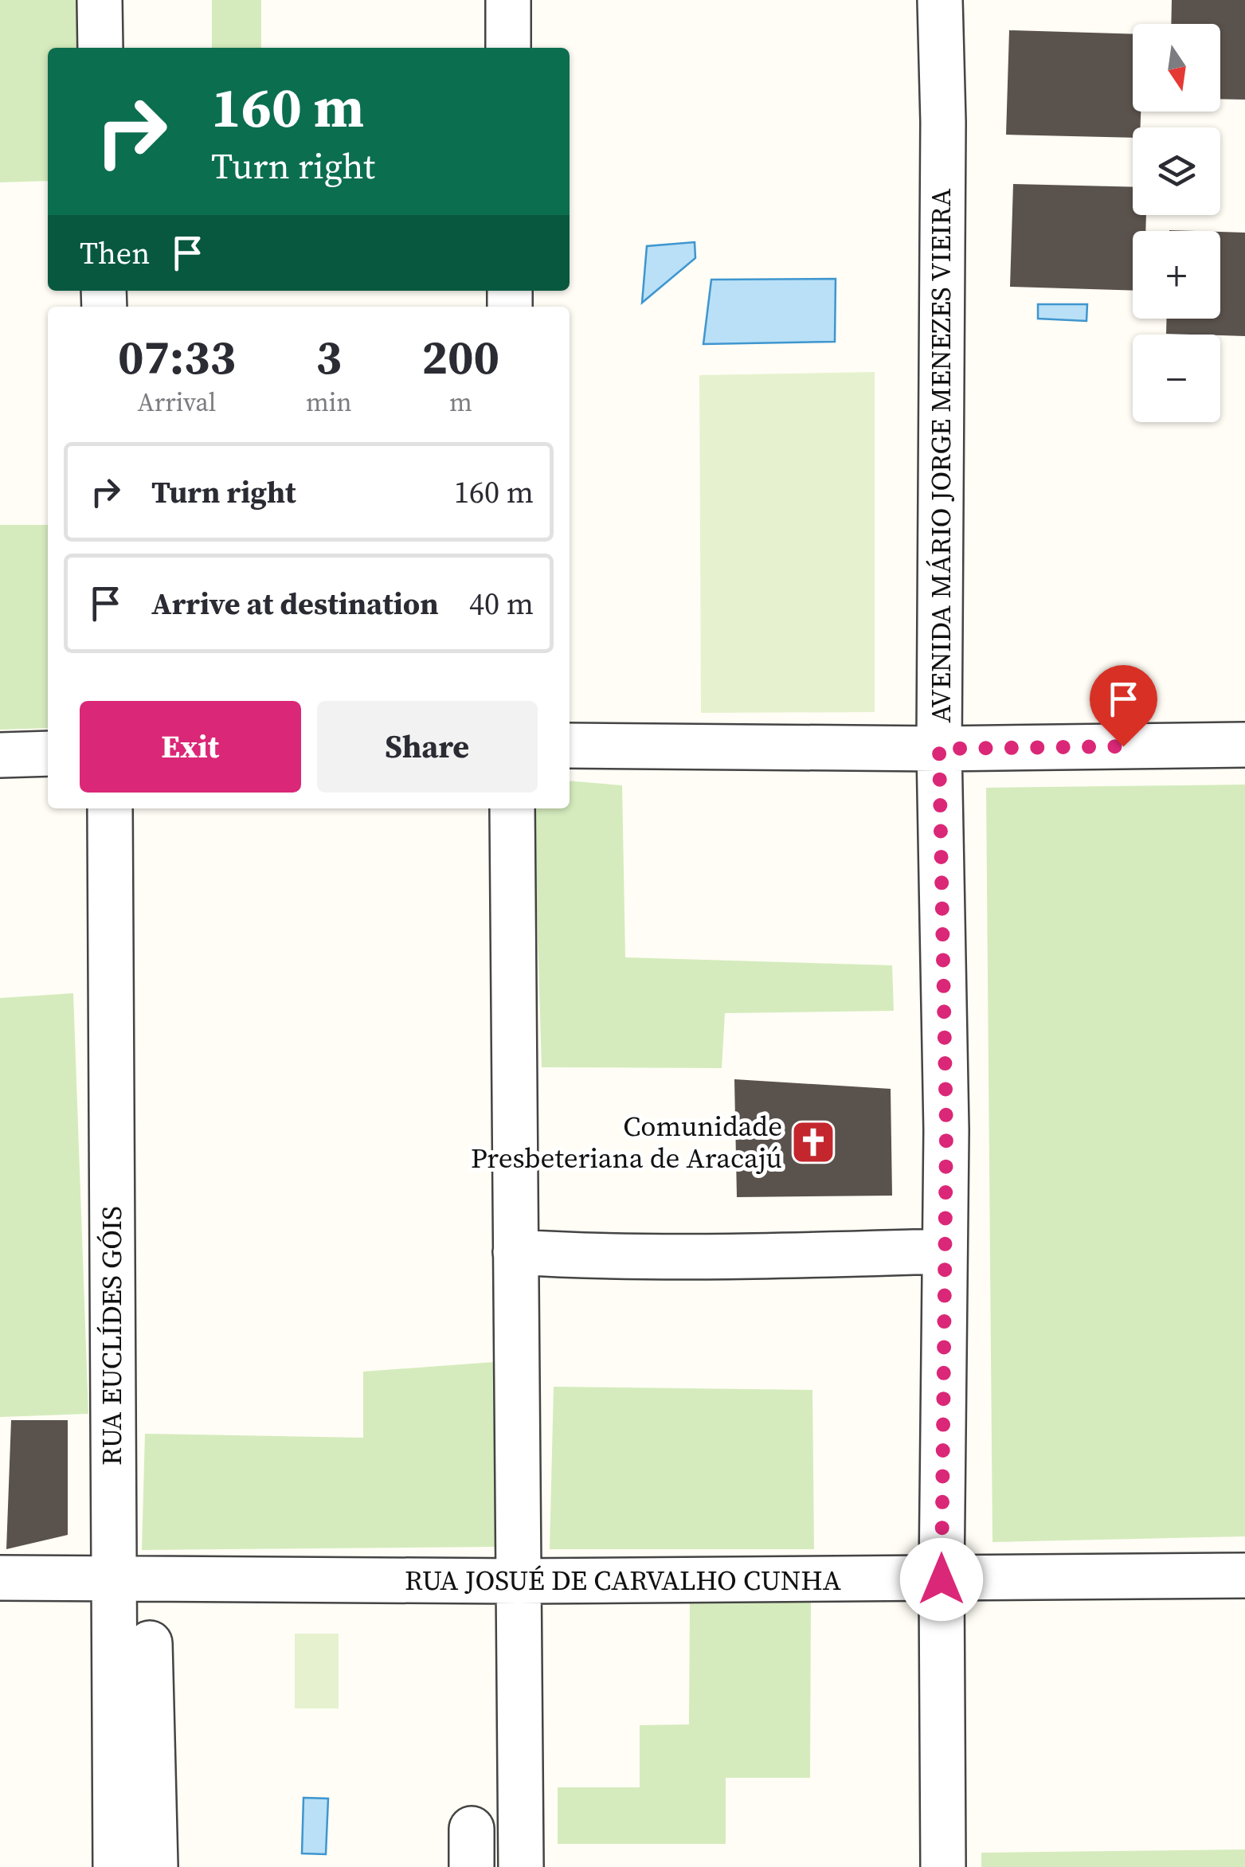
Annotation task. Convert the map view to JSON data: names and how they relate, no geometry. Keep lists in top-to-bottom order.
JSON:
{
  "streets": {
    "street": ["AVENIDA MÁRIO JORGE MENEZES VIEIRA", "RUA EUCLÍDES GÓIS", "RUA JOSUÉ DE CARVALHO CUNHA"]
  },
  "crossings": [
    ["AVENIDA MÁRIO JORGE MENEZES VIEIRA", "RUA JOSUÉ DE CARVALHO CUNHA"],
    ["RUA EUCLÍDES GÓIS", "RUA JOSUÉ DE CARVALHO CUNHA"]
  ],
  "places": {
    "church": ["Comunidade Presbeteriana de Aracajú"]
  },
  "north": "bottom",
  "page": {
    "map_buttons": ["+", "−"],
    "turn": ["160 m", "Turn right"],
    "then": "Then",
    "eta": [
      "07:33",
      "Arrival",
      "3",
      "min",
      "200",
      "m"
    ],
    "list": [
      {
        "name": "Turn right",
        "value": "160 m"
      },
      {
        "name": "Arrive at destination",
        "value": "40 m"
      }
    ],
    "buttons": ["Exit", "Share"]
  }
}
